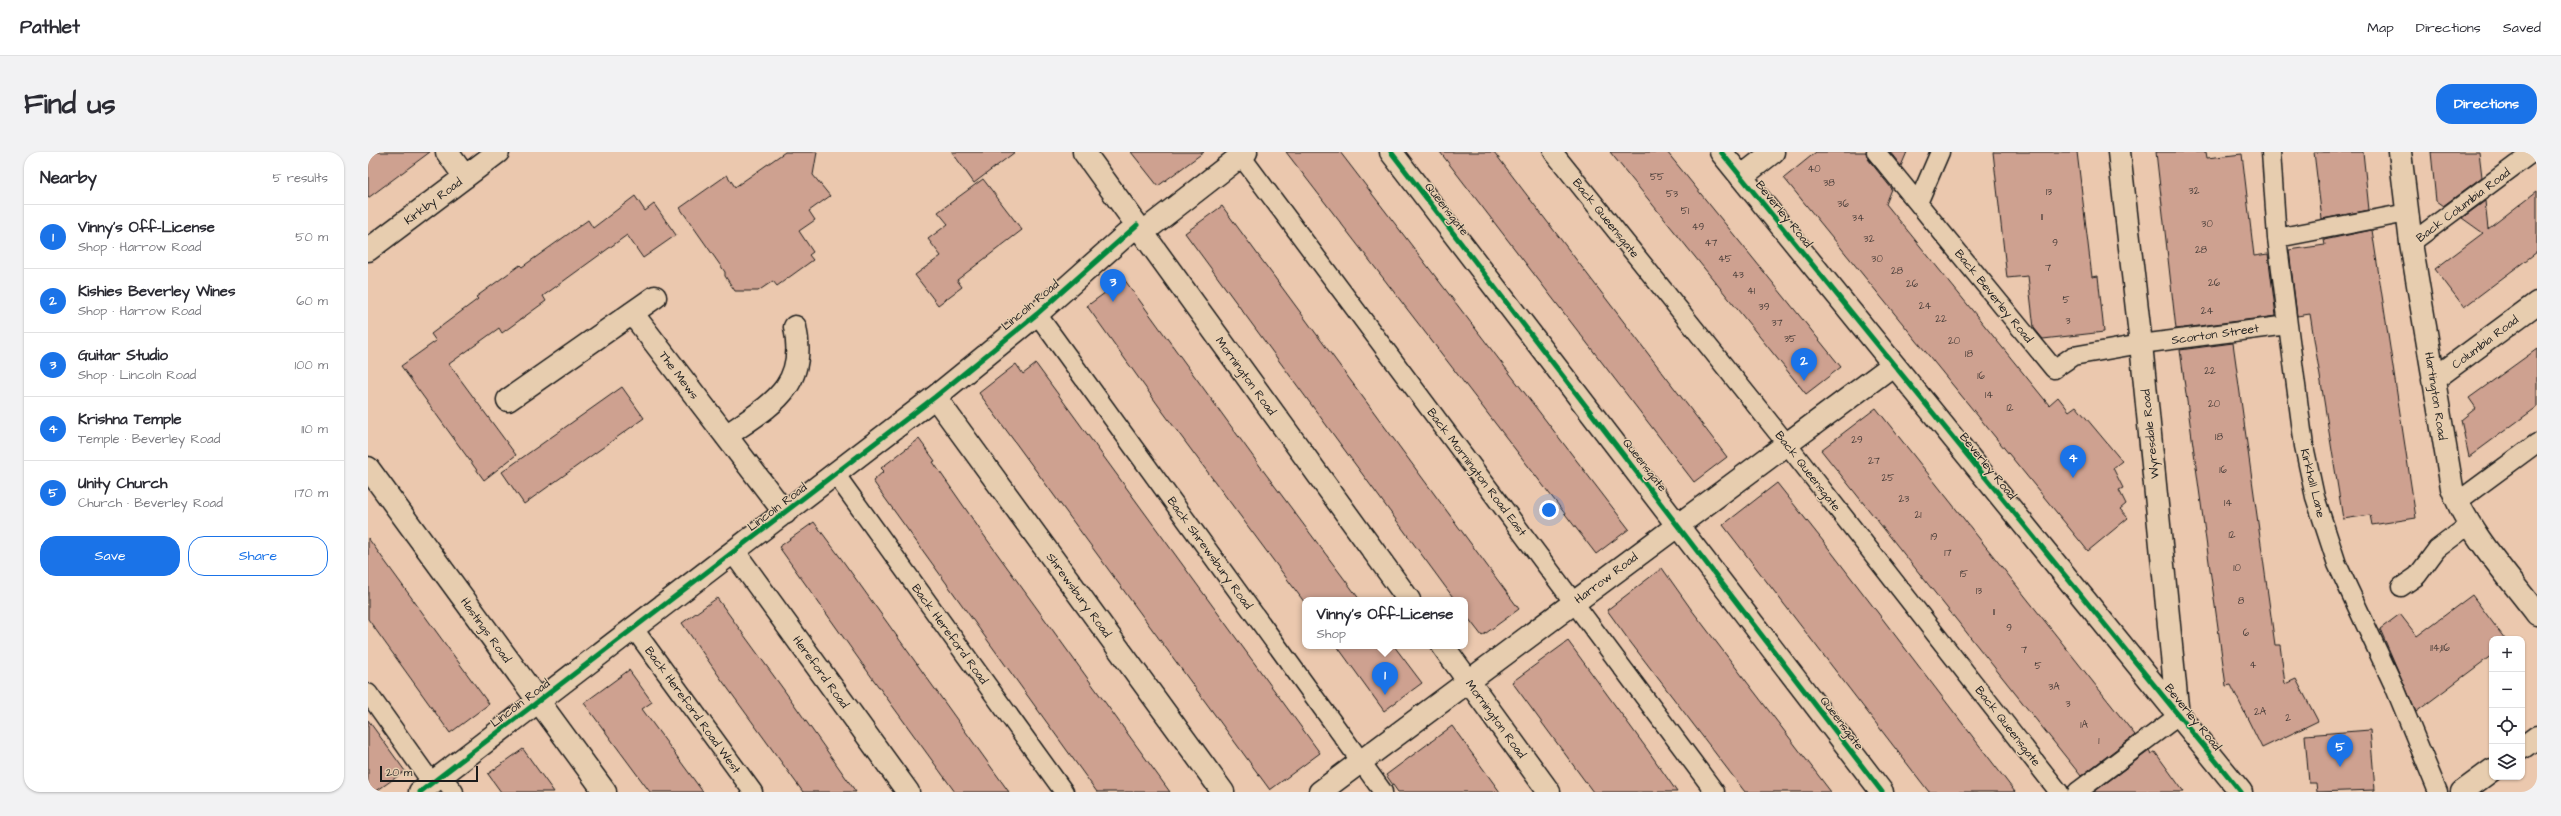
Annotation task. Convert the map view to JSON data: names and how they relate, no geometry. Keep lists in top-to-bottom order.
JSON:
{
  "streets": {
    "street": [
      "Kirkby Road",
      "Queensgate",
      "Beverley Road",
      "Lincoln Road",
      "Columbia Road",
      "The Mews",
      "Mornington Road",
      "Hartington Road",
      "Wyresdale Road",
      "Harrow Road",
      "Shrewsbury Road",
      "Hastings Road",
      "Hereford Road"
    ],
    "lane": [
      "Back Columbia Road",
      "Back Queensgate",
      "Back Beverley Road",
      "Scorton Street",
      "Back Mornington Road East",
      "Kirkhall Lane",
      "Back Shrewsbury Road",
      "Back Hereford Road",
      "Back Hereford Road West"
    ]
  },
  "crossings": [
    ["Back Columbia Road", "Hartington Road"],
    ["Queensgate", "Harrow Road"],
    ["Beverley Road", "Wyresdale Road"],
    ["Beverley Road", "Harrow Road"],
    ["Back Queensgate", "Harrow Road"],
    ["Back Beverley Road", "Scorton Street"],
    ["Back Beverley Road", "Wyresdale Road"],
    ["Lincoln Road", "The Mews"],
    ["Lincoln Road", "Mornington Road"],
    ["Lincoln Road", "Back Mornington Road East"],
    ["Lincoln Road", "Back Shrewsbury Road"],
    ["Lincoln Road", "Shrewsbury Road"],
    ["Lincoln Road", "Hastings Road"],
    ["Lincoln Road", "Back Hereford Road"],
    ["Lincoln Road", "Hereford Road"],
    ["Lincoln Road", "Back Hereford Road West"],
    ["Scorton Street", "Wyresdale Road"],
    ["Scorton Street", "Kirkhall Lane"],
    ["Columbia Road", "Hartington Road"],
    ["Mornington Road", "Harrow Road"],
    ["Back Mornington Road East", "Harrow Road"],
    ["Back Shrewsbury Road", "Harrow Road"]
  ],
  "house_numbers": [
    "40",
    "55",
    "38",
    "32",
    "13",
    "53",
    "36",
    "51",
    "11",
    "34",
    "30",
    "49",
    "32",
    "47",
    "9",
    "28",
    "45",
    "30",
    "7",
    "28",
    "43",
    "26",
    "26",
    "41",
    "5",
    "24",
    "39",
    "24",
    "22",
    "3",
    "37",
    "35",
    "20",
    "18",
    "22",
    "16",
    "14",
    "20",
    "12",
    "18",
    "29",
    "27",
    "16",
    "25",
    "23",
    "14",
    "21",
    "12",
    "19",
    "17",
    "10",
    "15",
    "13",
    "8",
    "11",
    "9",
    "6",
    "114;116",
    "7",
    "4",
    "5",
    "3A",
    "3",
    "2A",
    "2",
    "1A",
    "1"
  ],
  "scale_bar": "20 m",
  "page": {
    "header": "Pathlet",
    "nav": ["Map", "Directions", "Saved"],
    "buttons": [
      "Directions",
      ["Save", "Share"]
    ],
    "title": "Find us",
    "heading": ["Nearby", "5 results"],
    "list": [
      {
        "mark": "1",
        "name": "Vinny's Off-License",
        "note": "Shop · Harrow Road",
        "value": "50 m"
      },
      {
        "mark": "2",
        "name": "Kishies Beverley Wines",
        "note": "Shop · Harrow Road",
        "value": "60 m"
      },
      {
        "mark": "3",
        "name": "Guitar Studio",
        "note": "Shop · Lincoln Road",
        "value": "100 m"
      },
      {
        "mark": "4",
        "name": "Krishna Temple",
        "note": "Temple · Beverley Road",
        "value": "110 m"
      },
      {
        "mark": "5",
        "name": "Unity Church",
        "note": "Church · Beverley Road",
        "value": "170 m"
      }
    ],
    "pins": [
      "3",
      "2",
      "4",
      "1",
      "5"
    ],
    "popup": ["Vinny's Off-License", "Shop"],
    "map_buttons": ["+", "−"],
    "scale": "20 m"
  }
}
